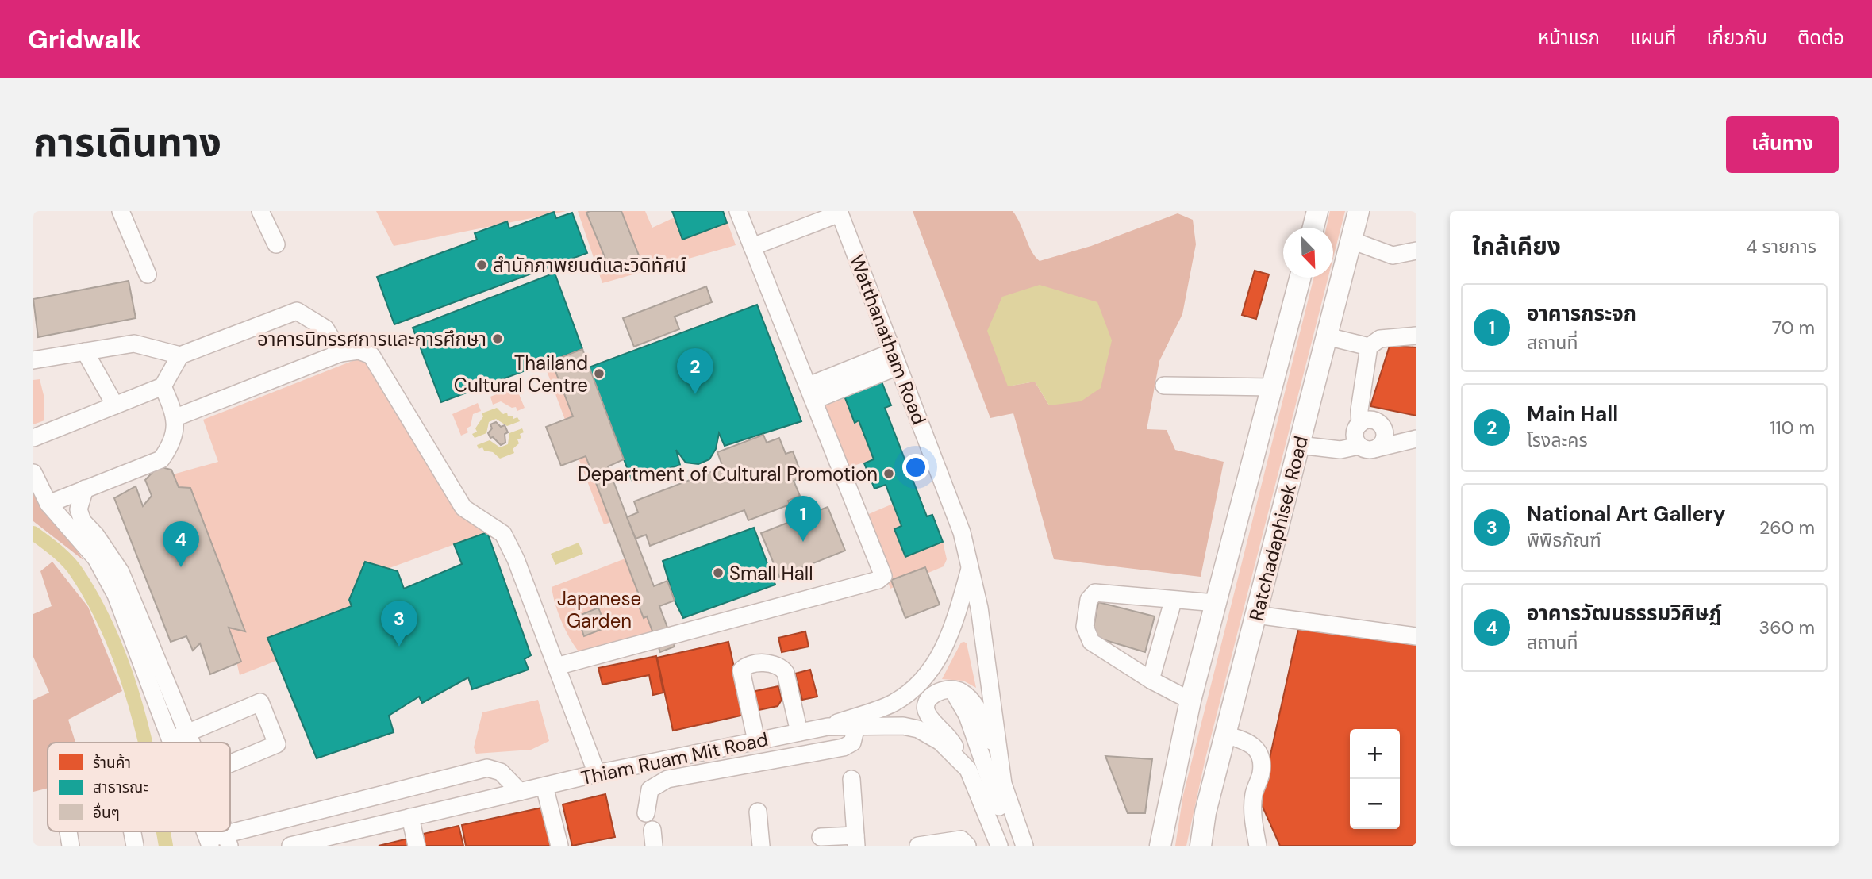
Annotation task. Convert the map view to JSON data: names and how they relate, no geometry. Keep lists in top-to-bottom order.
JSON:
{
  "streets": {
    "main road": ["Ratchadaphisek Road"],
    "street": ["Watthanatham Road", "Thiam Ruam Mit Road"]
  },
  "parks": ["Japanese Garden"],
  "places": [
    "สำนักภาพยนต์และวิดิทัศน์",
    "อาคารนิทรรศการและการศึกษา",
    "Thailand Cultural Centre",
    "Department of Cultural Promotion",
    "Small Hall"
  ],
  "legend": ["ร้านค้า", "สาธารณะ", "อื่นๆ"],
  "north": "bottom right",
  "page": {
    "header": "Gridwalk",
    "nav": [
      "หน้าแรก",
      "แผนที่",
      "เกี่ยวกับ",
      "ติดต่อ"
    ],
    "title": "การเดินทาง",
    "buttons": "เส้นทาง",
    "heading": ["ใกล้เคียง", "4 รายการ"],
    "list": [
      {
        "mark": "1",
        "name": "อาคารกระจก",
        "note": "สถานที่",
        "value": "70 m"
      },
      {
        "mark": "2",
        "name": "Main Hall",
        "note": "โรงละคร",
        "value": "110 m"
      },
      {
        "mark": "3",
        "name": "National Art Gallery",
        "note": "พิพิธภัณฑ์",
        "value": "260 m"
      },
      {
        "mark": "4",
        "name": "อาคารวัฒนธรรมวิศิษฏ์",
        "note": "สถานที่",
        "value": "360 m"
      }
    ],
    "pins": [
      "2",
      "1",
      "4",
      "3"
    ],
    "map_buttons": ["+", "−"]
  }
}
